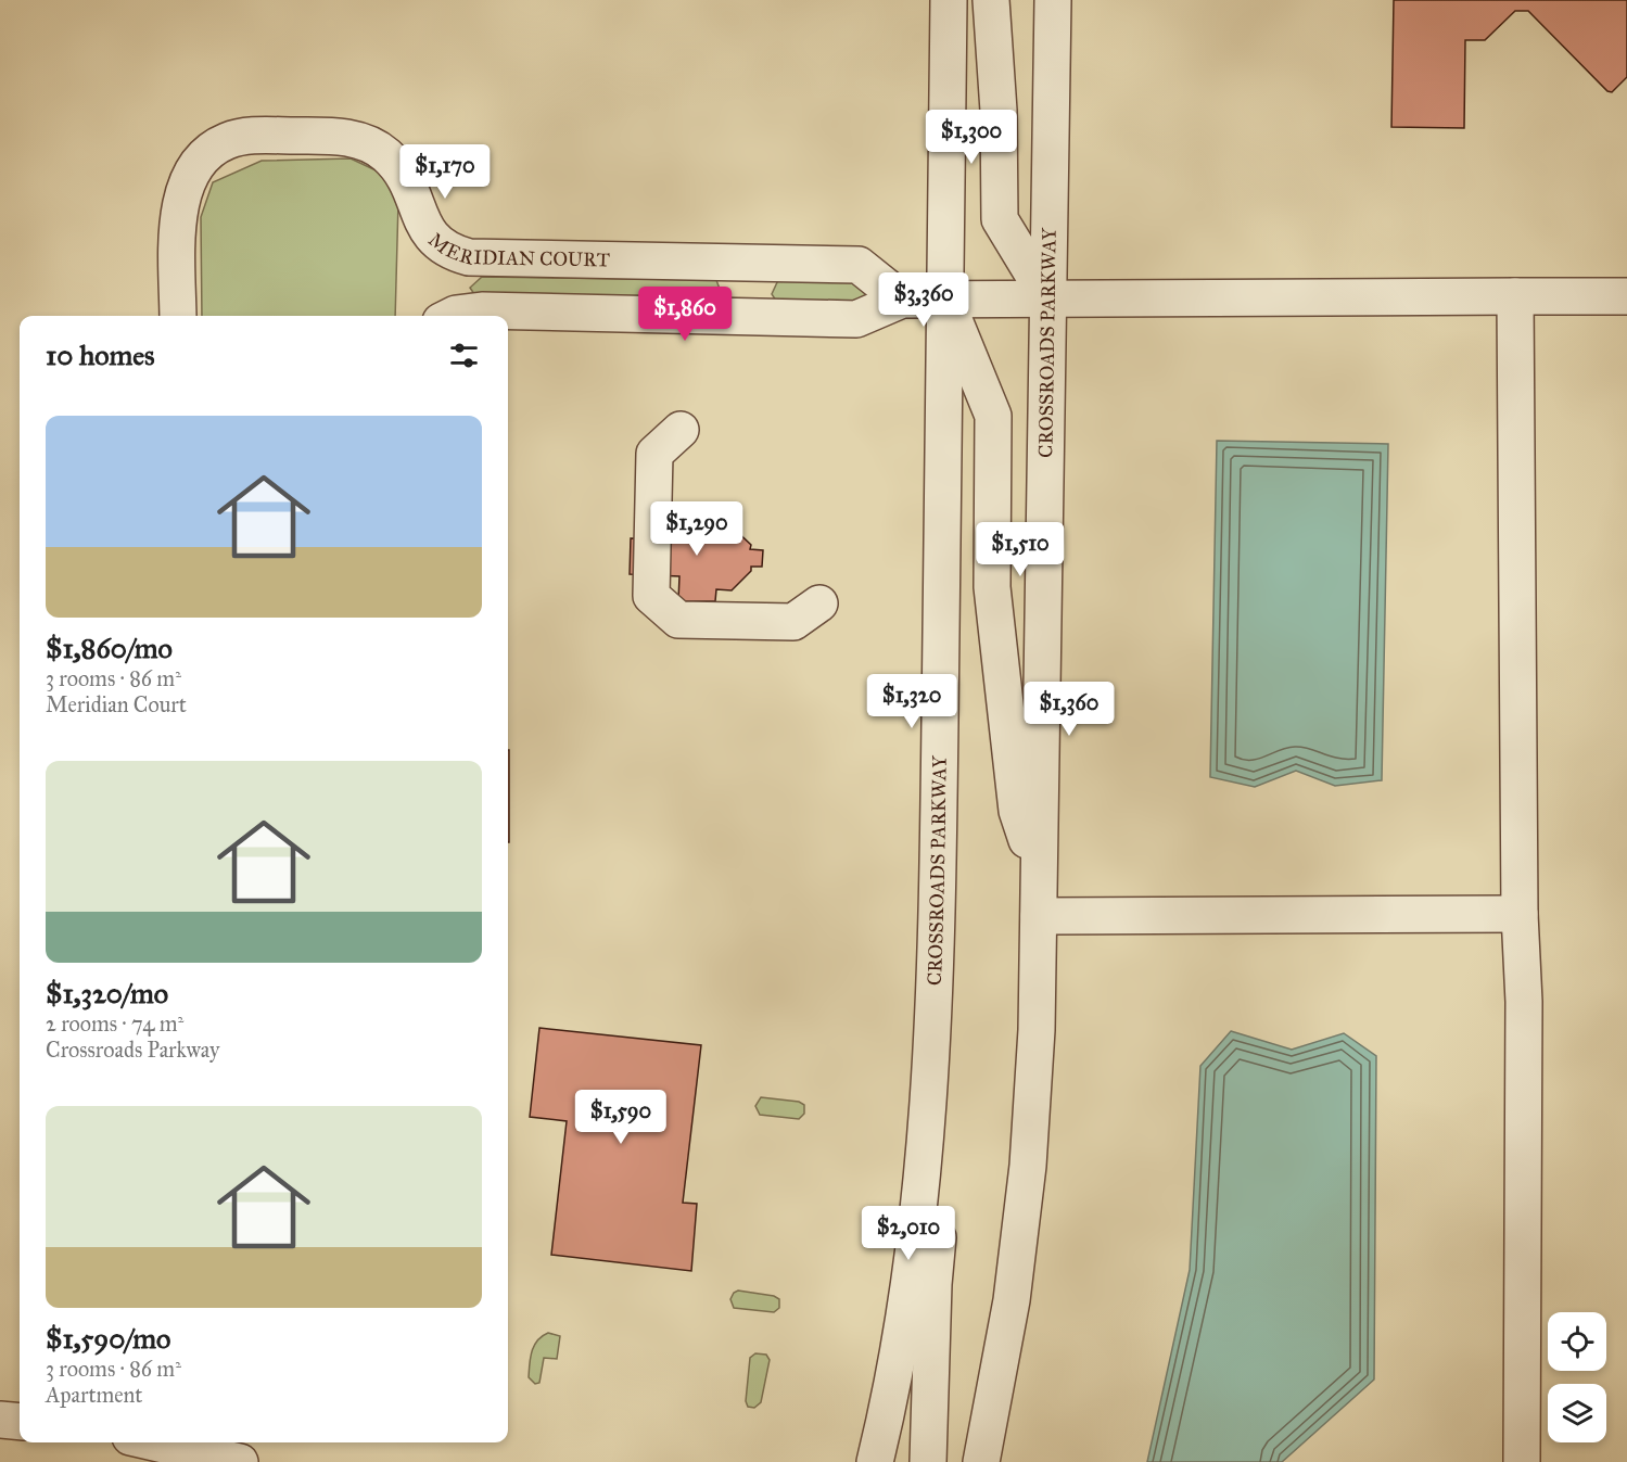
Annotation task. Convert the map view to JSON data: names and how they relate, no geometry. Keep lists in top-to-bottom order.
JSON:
{
  "streets": {
    "street": ["MERIDIAN COURT", "CROSSROADS PARKWAY"]
  },
  "page": {
    "price": [
      "$1,300",
      "$1,170",
      "$3,360",
      "$1,860",
      "$1,290",
      "$1,510",
      "$1,320",
      "$1,360",
      "$1,590",
      "$2,010"
    ],
    "heading": "10 homes",
    "list": [
      {
        "name": "$1,860/mo",
        "note": "3 rooms · 86 m² · Meridian Court"
      },
      {
        "name": "$1,320/mo",
        "note": "2 rooms · 74 m² · Crossroads Parkway"
      },
      {
        "name": "$1,590/mo",
        "note": "3 rooms · 86 m² · Apartment"
      }
    ]
  }
}
